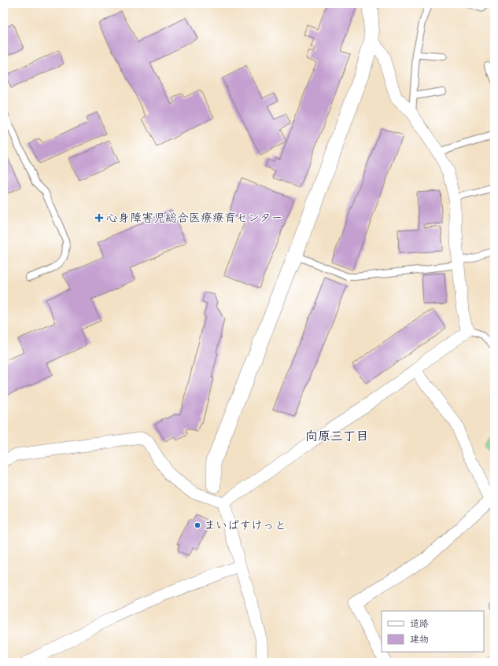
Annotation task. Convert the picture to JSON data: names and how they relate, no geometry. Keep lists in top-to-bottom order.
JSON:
{
  "districts": ["向原三丁目"],
  "places": {
    "health": ["心身障害児総合医療療育センター"],
    "other": ["まいばすけっと"]
  },
  "legend": ["道路", "建物"]
}
